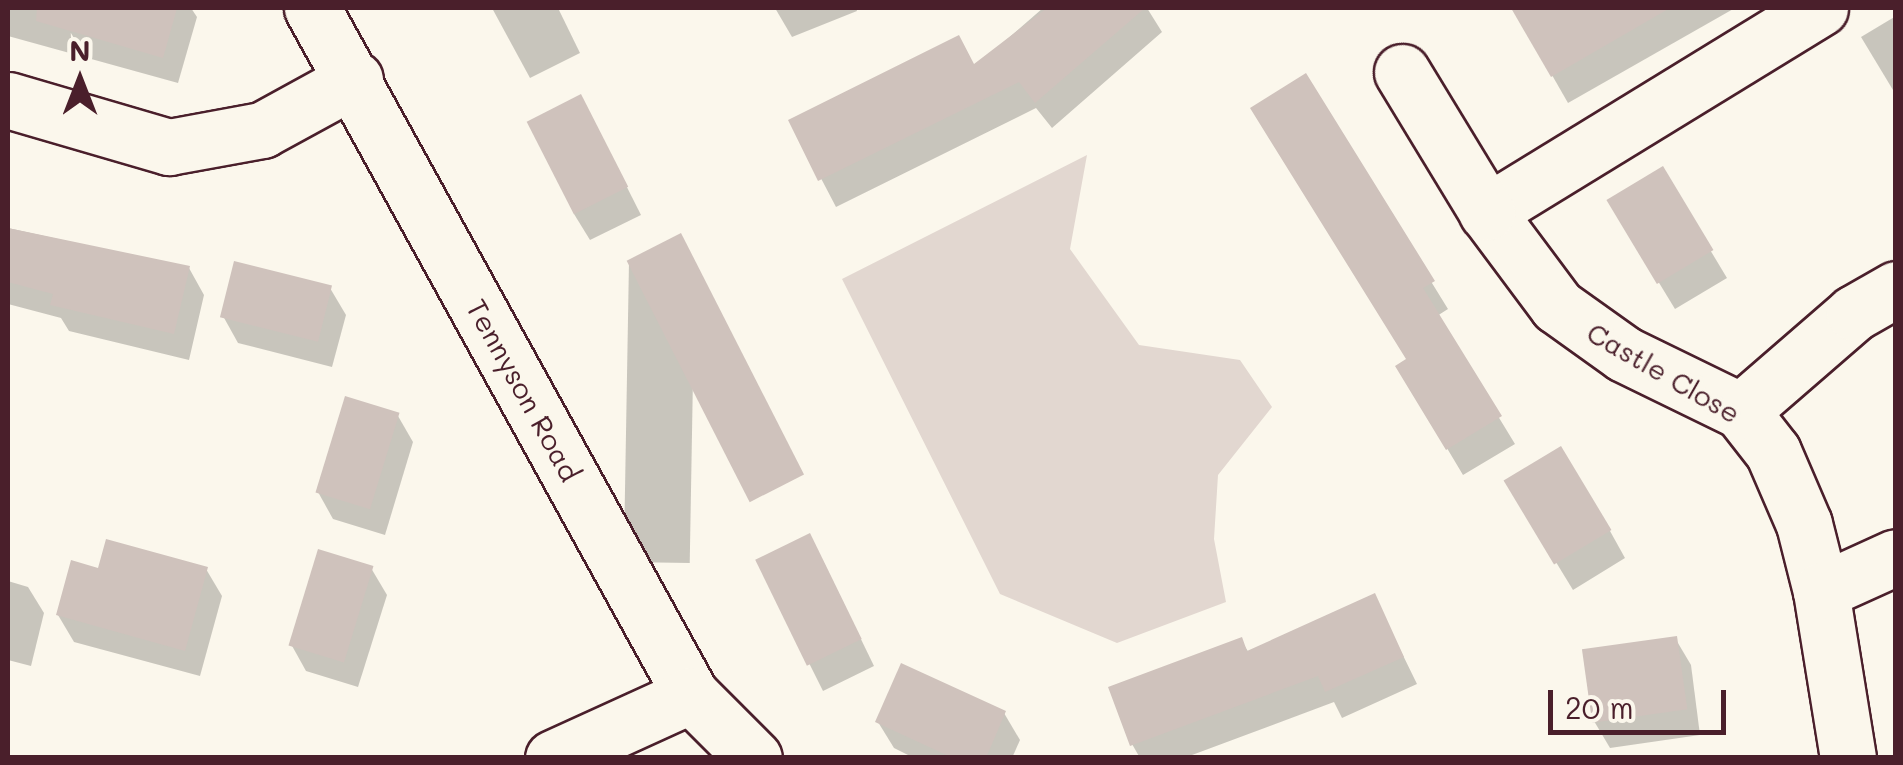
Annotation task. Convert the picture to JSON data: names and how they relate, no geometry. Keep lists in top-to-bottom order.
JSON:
{
  "streets": {
    "street": ["Castle Close", "Tennyson Road"]
  },
  "scale_bar": "20 m",
  "north": "top"
}
